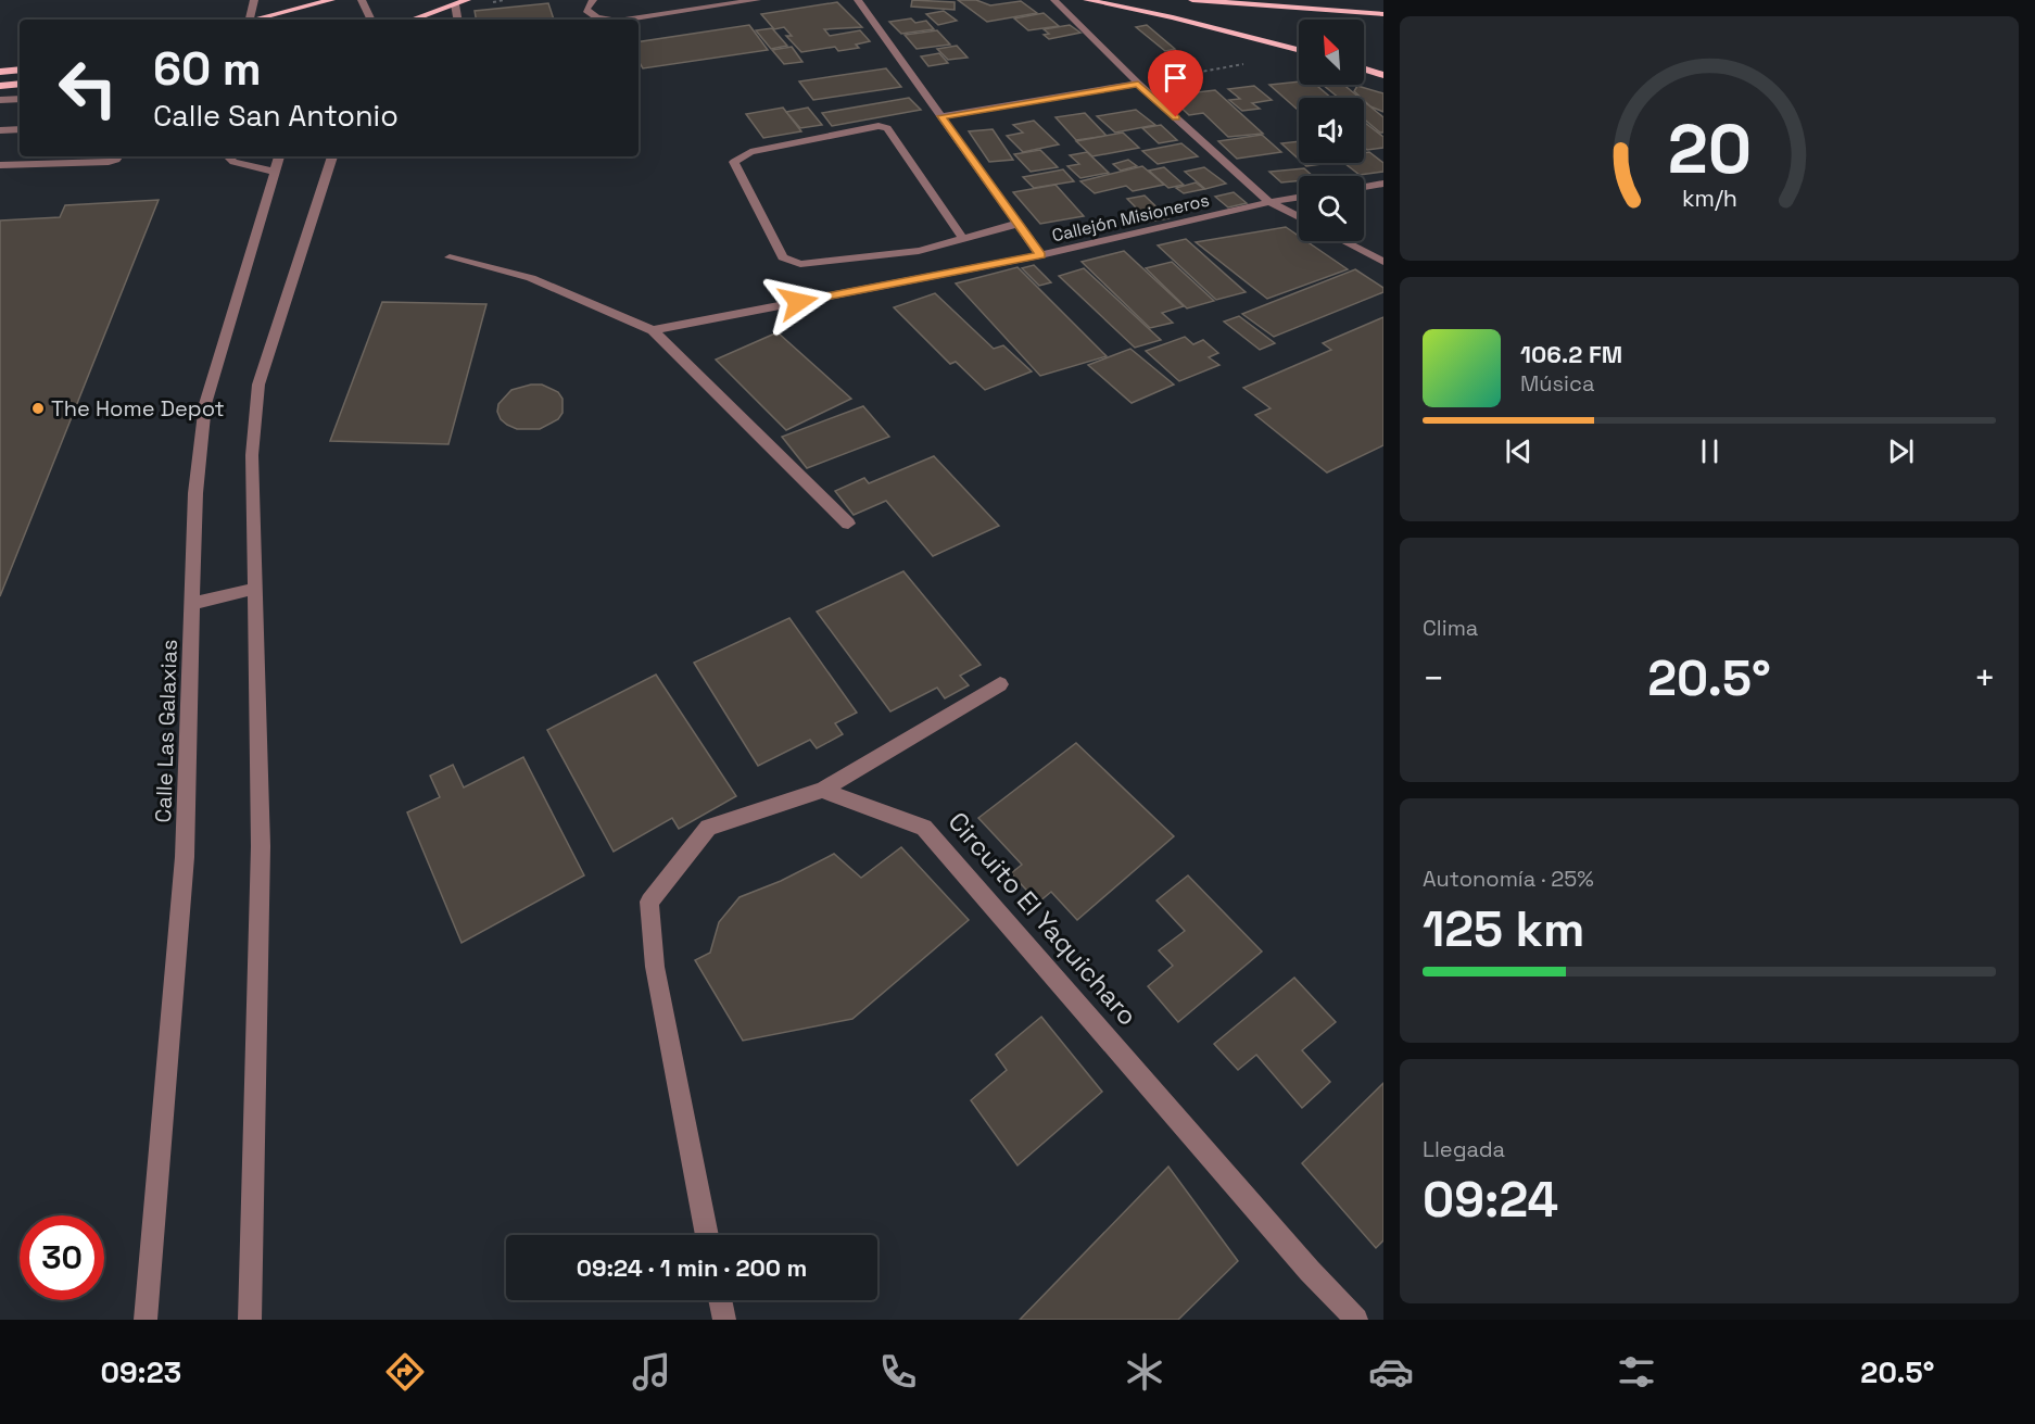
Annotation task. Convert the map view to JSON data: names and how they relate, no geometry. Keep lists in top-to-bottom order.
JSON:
{
  "streets": {
    "street": ["Callejón Misioneros", "Calle Las Galaxias", "Circuito El Yaquicharo"]
  },
  "places": ["The Home Depot"],
  "north": "top left",
  "page": {
    "turn": ["60 m", "Calle San Antonio"],
    "song": ["106.2 FM", "Música"],
    "tile": [
      "Clima",
      ["Autonomía · 25%", "125 km"],
      ["Llegada", "09:24"]
    ],
    "heat": ["−", "20.5°", "+"],
    "limit": "30",
    "trip": "09:24 · 1 min · 200 m",
    "tabs": ["09:23", "20.5°"],
    "gauge": ["20", "km/h"]
  }
}
